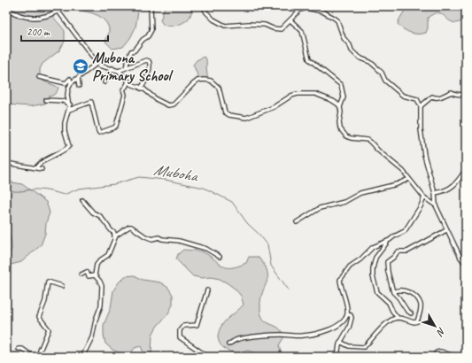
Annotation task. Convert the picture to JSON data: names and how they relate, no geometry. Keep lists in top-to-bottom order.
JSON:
{
  "water": ["Muboha"],
  "places": {
    "school or university": ["Mubona Primary School"]
  },
  "scale_bar": "200 m",
  "north": "bottom right"
}
